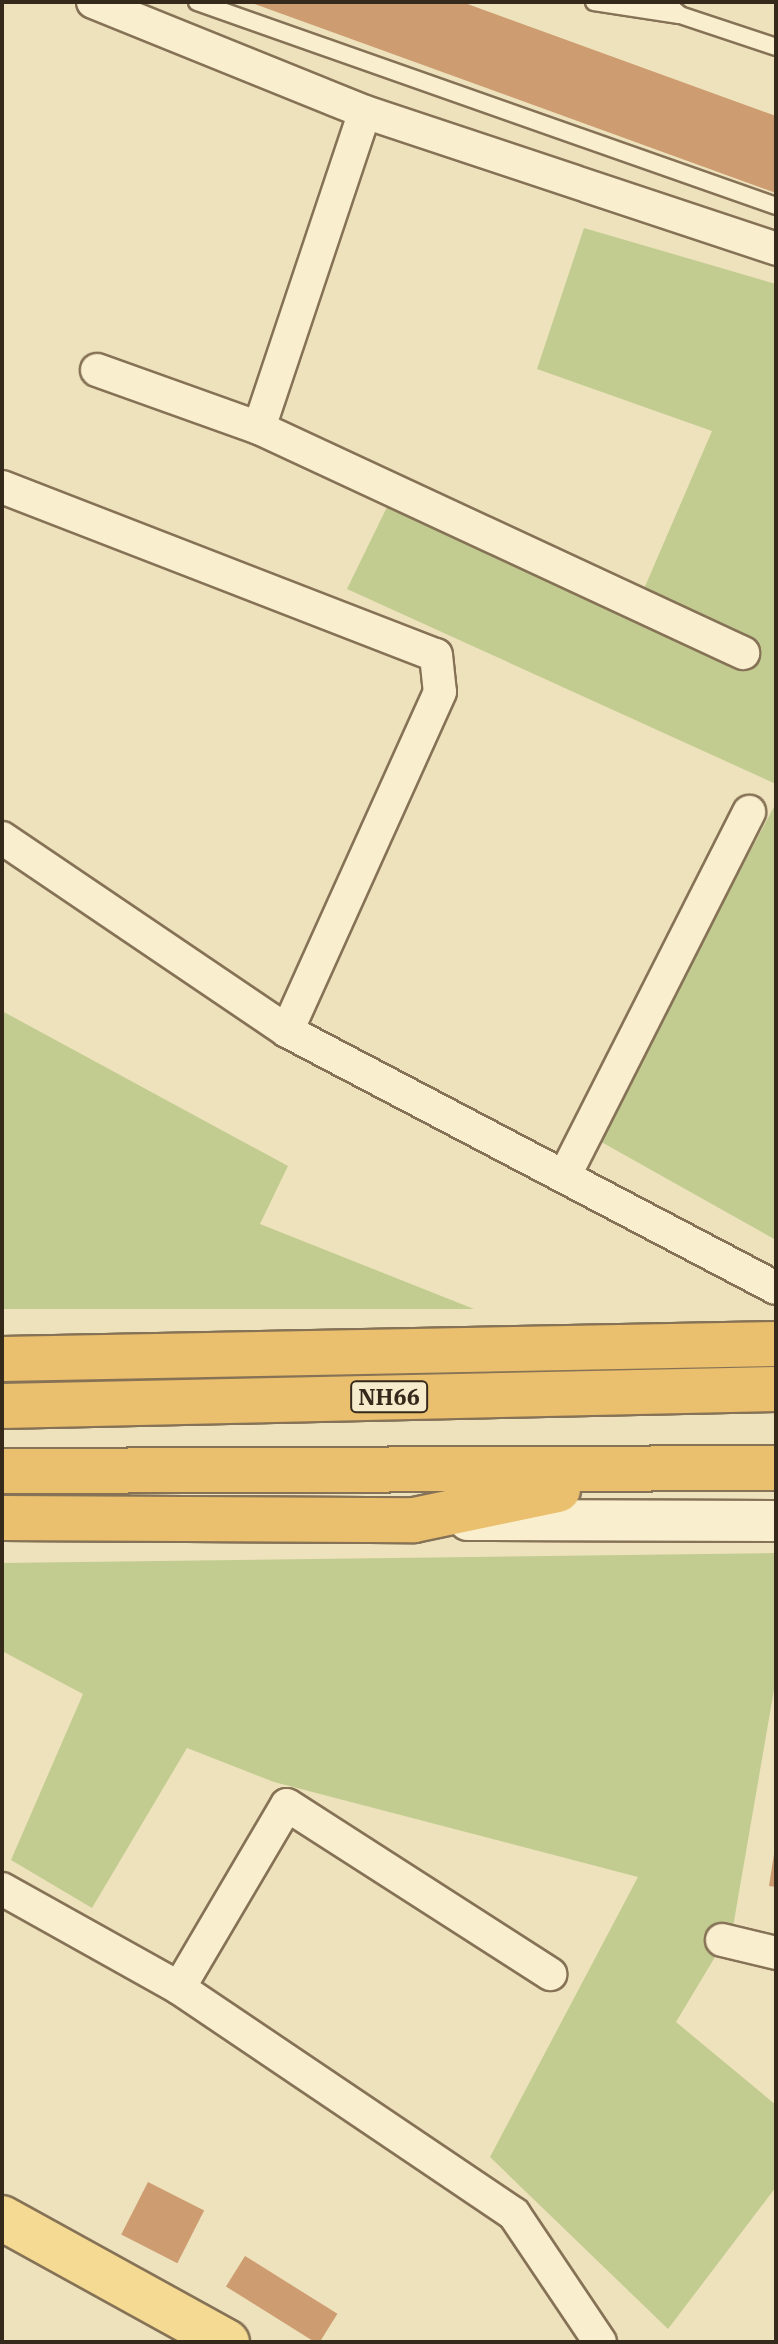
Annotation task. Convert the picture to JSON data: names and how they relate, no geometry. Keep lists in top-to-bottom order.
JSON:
{
  "streets": {
    "highway": ["NH66"]
  }
}
